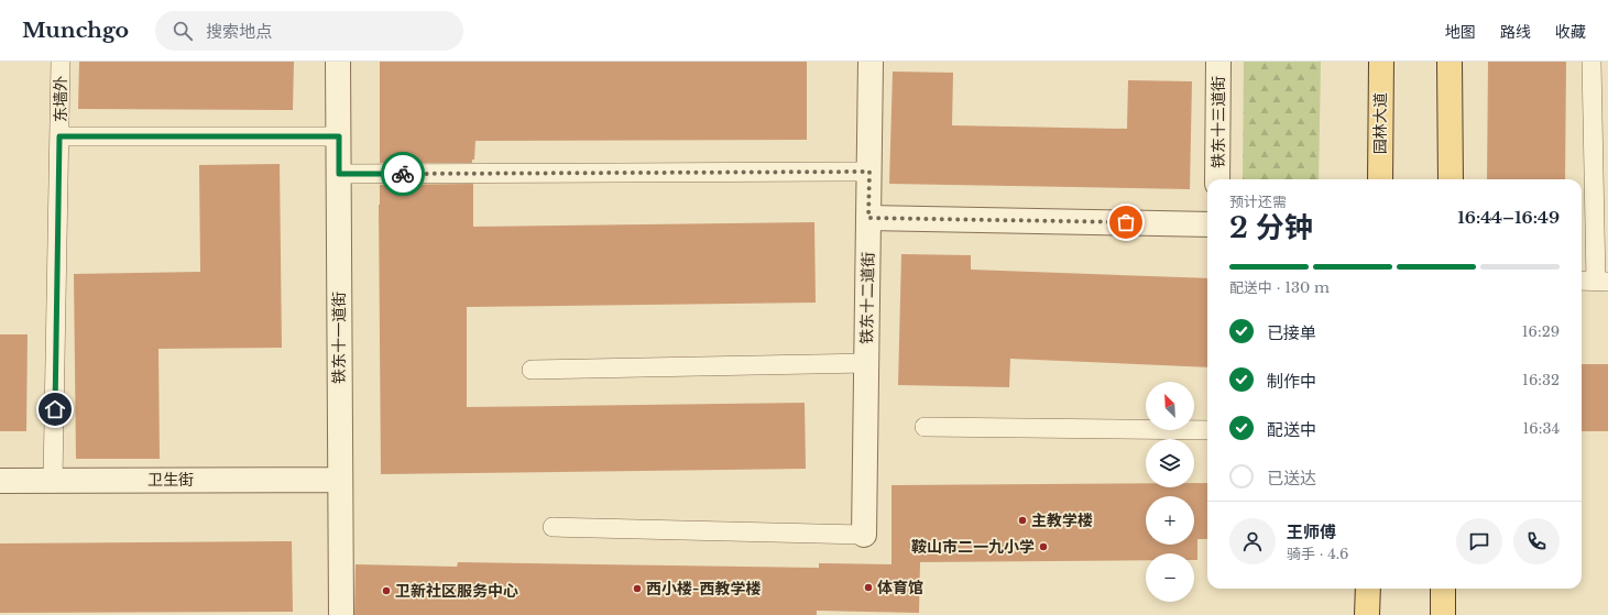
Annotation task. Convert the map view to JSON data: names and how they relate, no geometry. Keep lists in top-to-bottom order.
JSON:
{
  "streets": {
    "main road": ["园林大道"],
    "street": [
      "铁东十三道街",
      "铁东十二道街",
      "铁东十一道街",
      "卫生街"
    ],
    "lane": ["东墙外"]
  },
  "crossings": [
    ["东墙外", "卫生街"],
    ["铁东十一道街", "卫生街"]
  ],
  "places": [
    "主教学楼",
    "鞍山市二一九小学",
    "体育馆",
    "西小楼-西教学楼",
    "卫新社区服务中心"
  ],
  "north": "top left",
  "page": {
    "header": "Munchgo",
    "search": "搜索地点",
    "nav": ["地图", "路线", "收藏"],
    "heading": ["2 分钟", "预计还需", "16:44–16:49"],
    "panel": ["王师傅", "骑手 · 4.6"],
    "bar": "配送中 · 130 m",
    "list": [
      ["已接单", "16:29"],
      ["制作中", "16:32"],
      ["配送中", "16:34"],
      "已送达"
    ],
    "map_buttons": ["+", "−"]
  }
}
